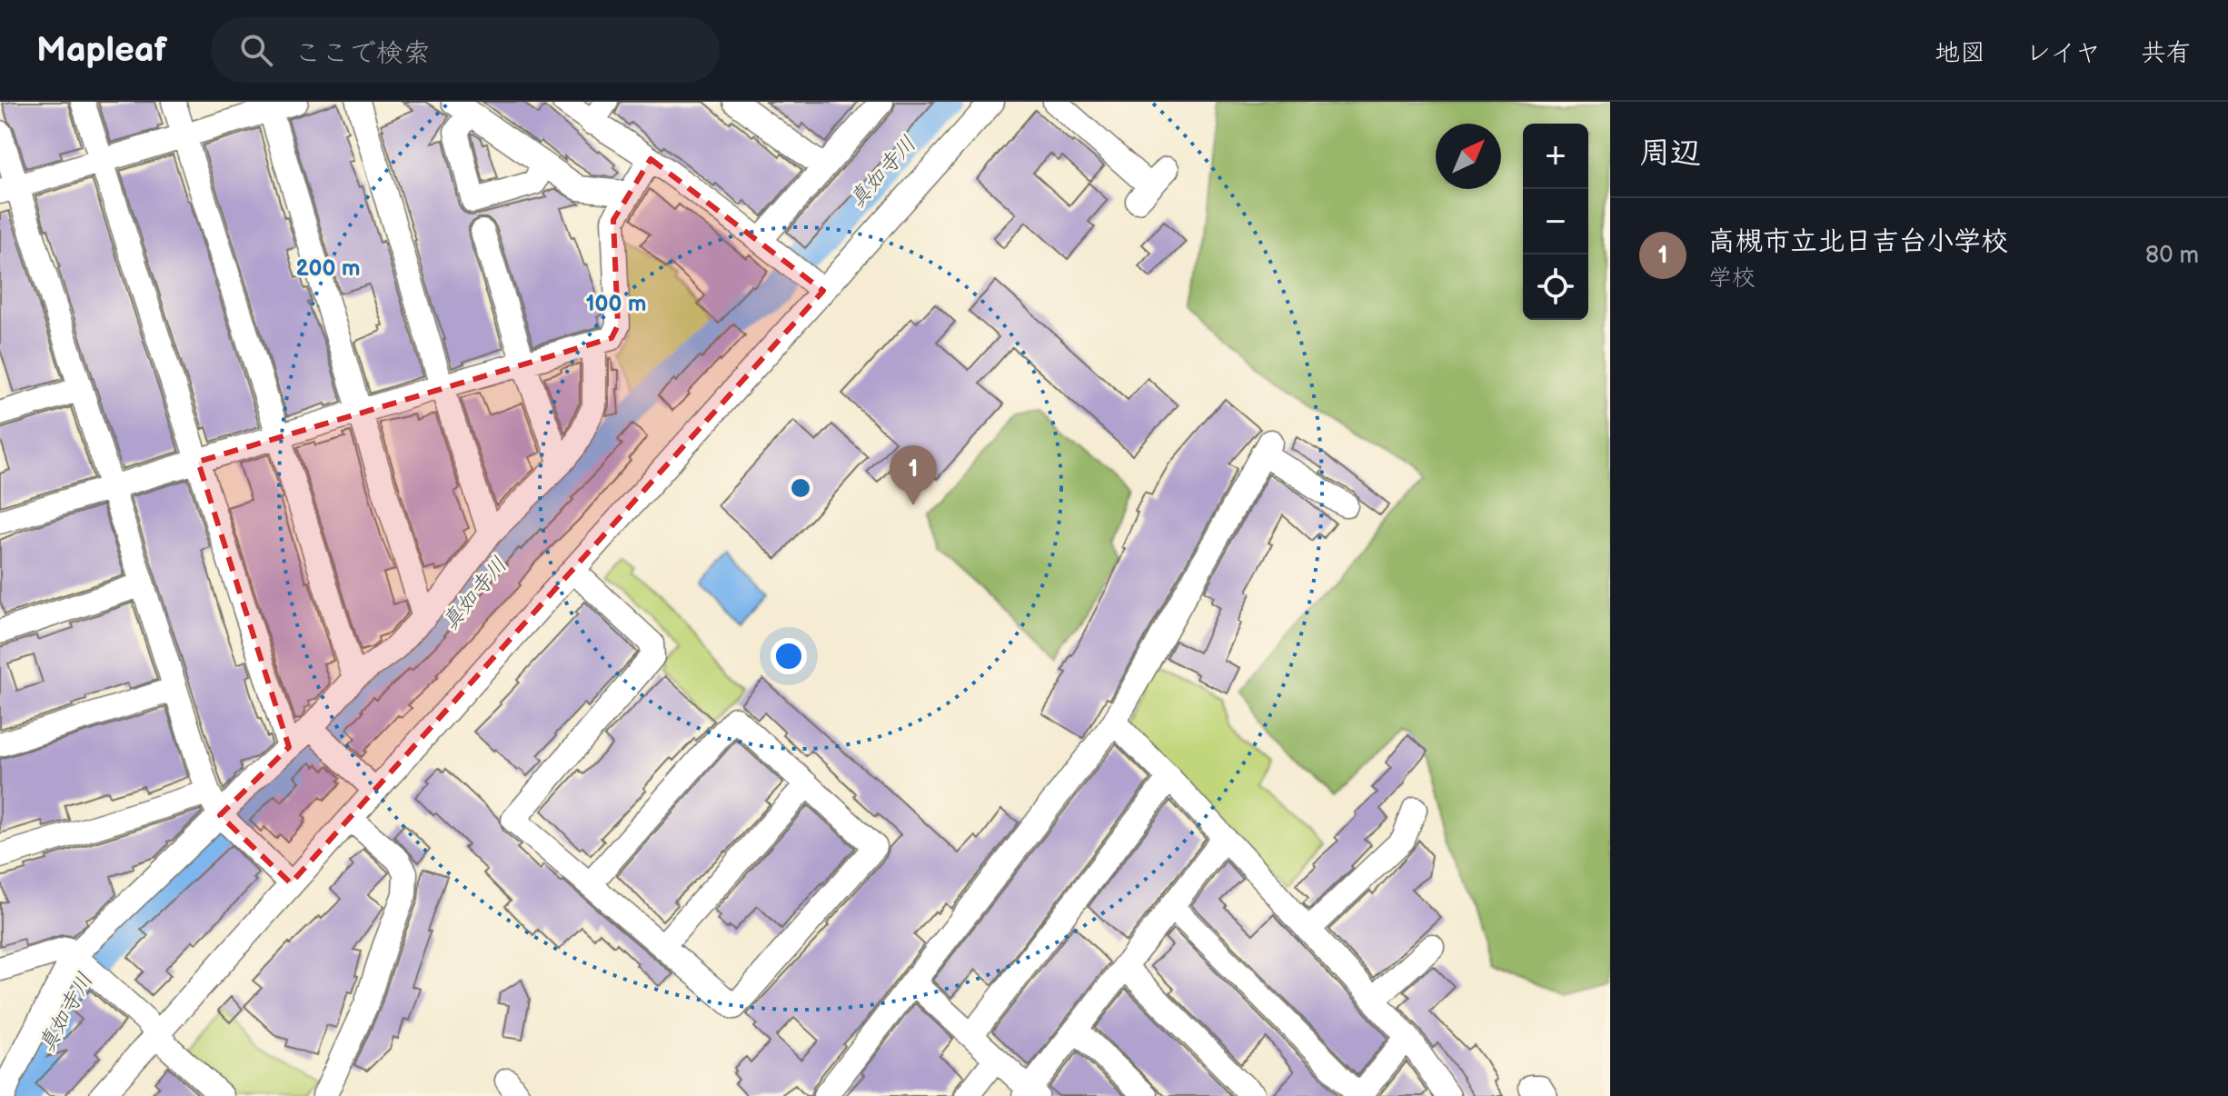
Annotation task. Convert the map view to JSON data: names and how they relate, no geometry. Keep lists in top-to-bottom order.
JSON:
{
  "water": ["真如寺川"],
  "north": "top right",
  "page": {
    "header": "Mapleaf",
    "search": "ここで検索",
    "nav": ["地図", "レイヤ", "共有"],
    "heading": "周辺",
    "map_buttons": ["+", "−"],
    "list": [
      {
        "mark": "1",
        "name": "高槻市立北日吉台小学校",
        "note": "学校",
        "value": "80 m"
      }
    ],
    "pins": "1"
  },
  "rings": ["200 m", "100 m"]
}
